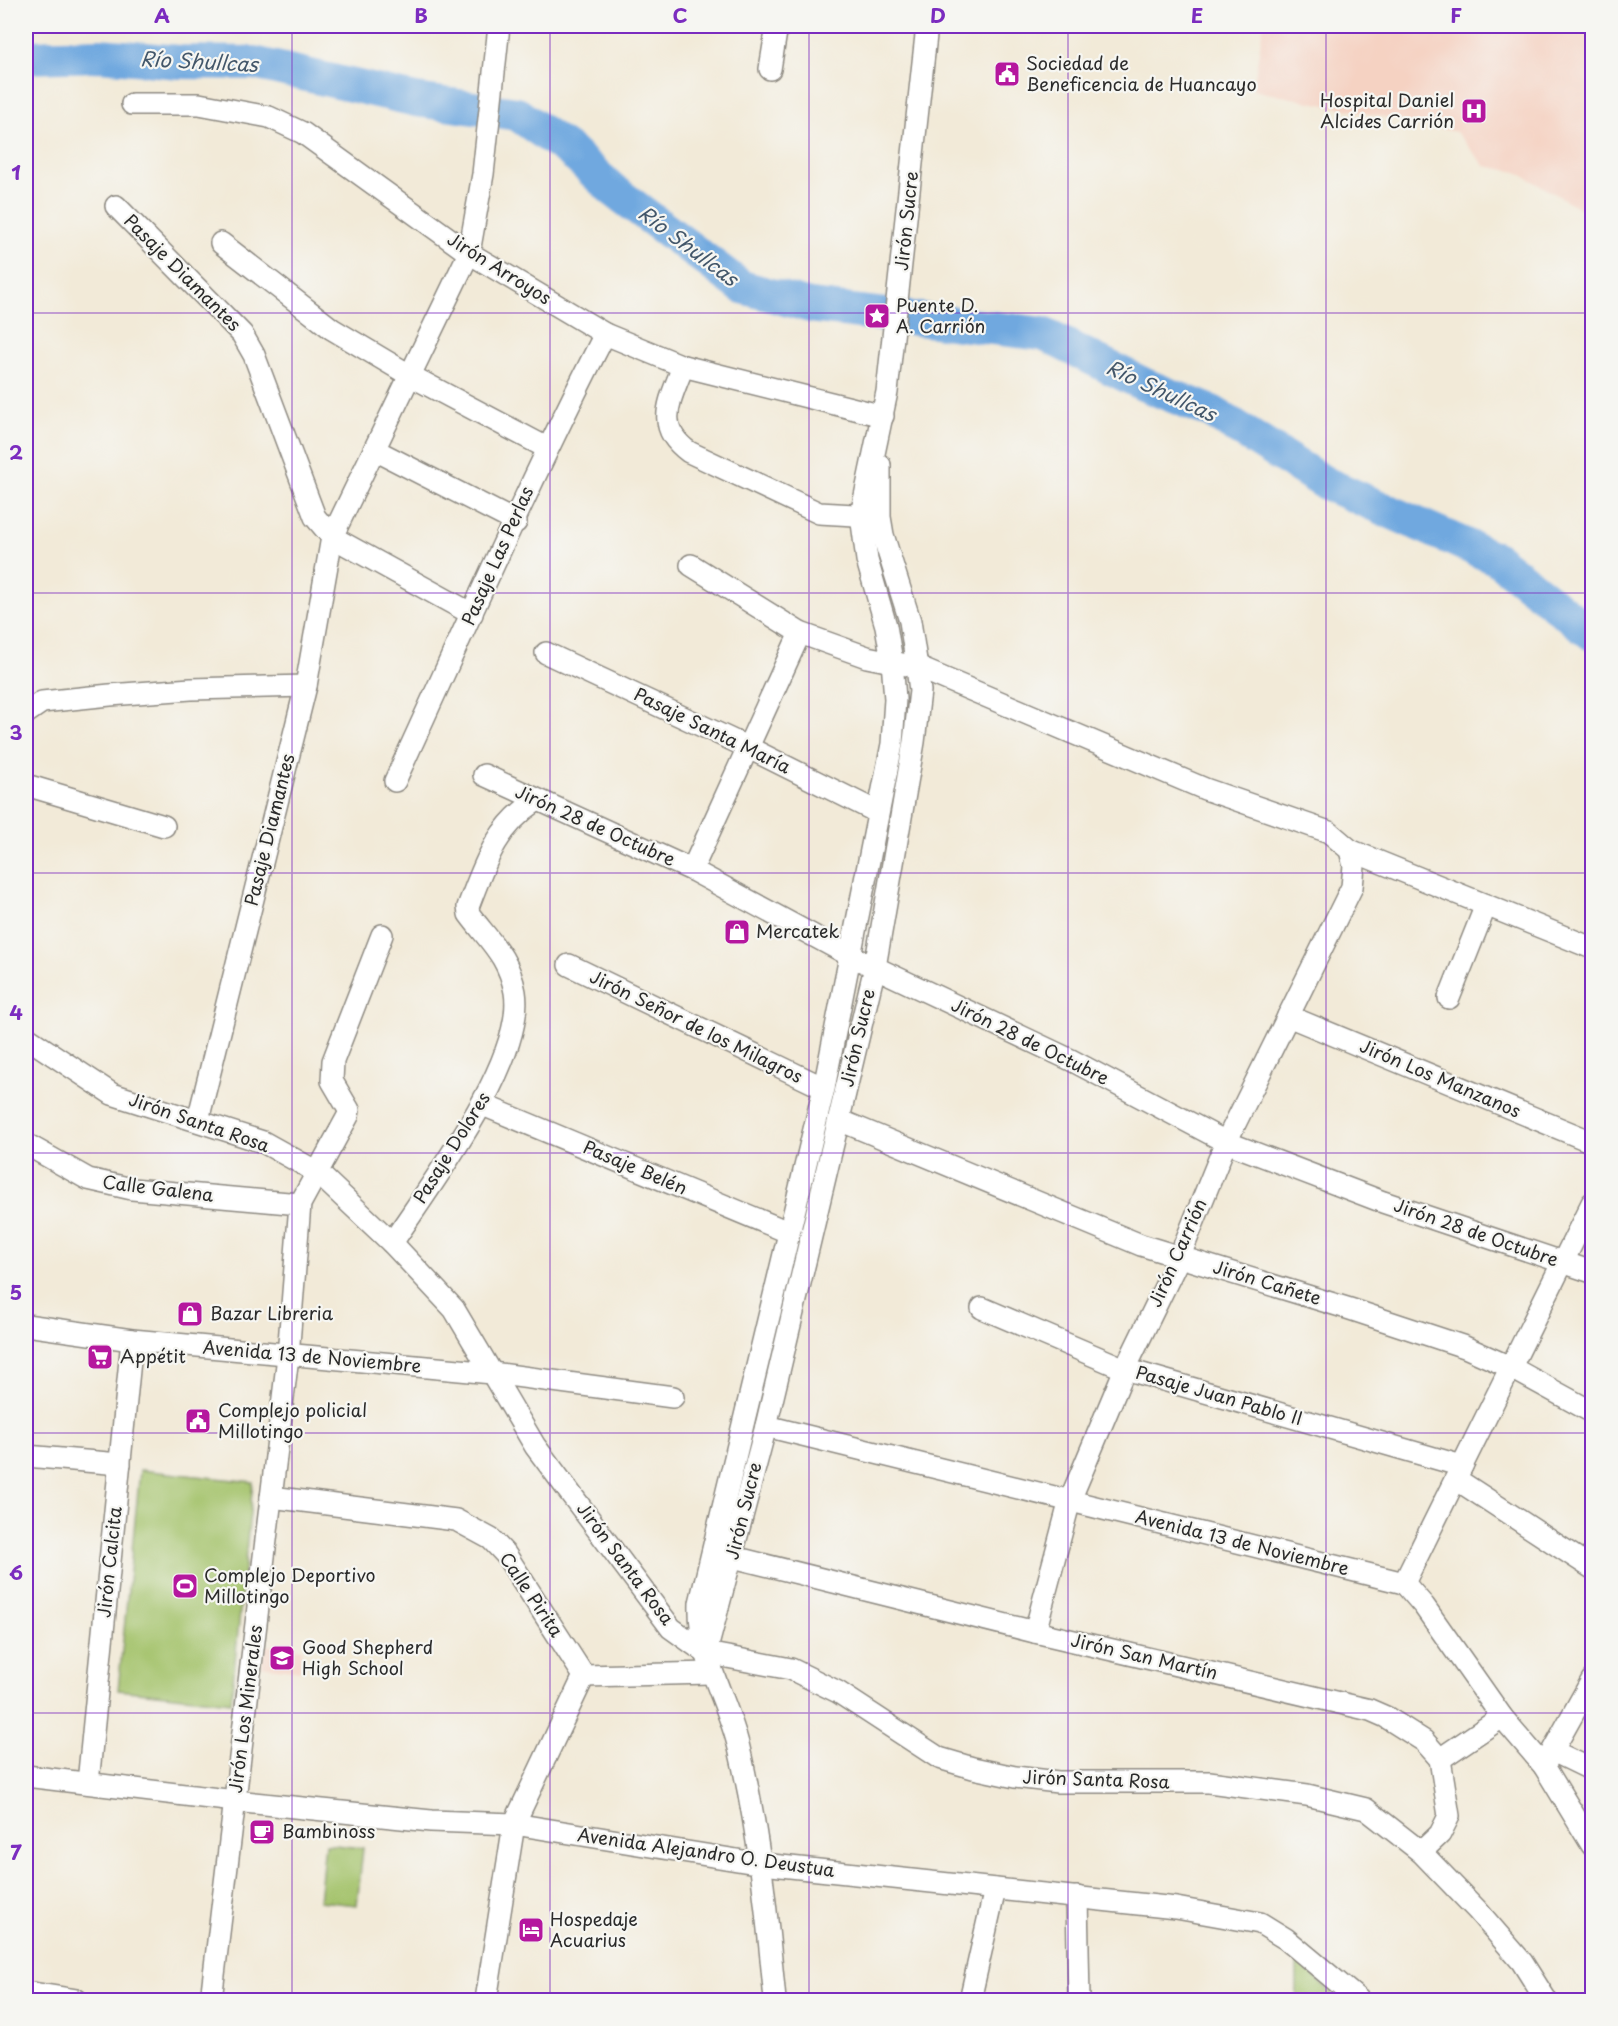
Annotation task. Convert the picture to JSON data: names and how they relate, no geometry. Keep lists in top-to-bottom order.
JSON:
{
  "streets": {
    "street": [
      "Jirón Sucre",
      "Jirón Arroyos",
      "Pasaje Diamantes",
      "Pasaje Las Perlas",
      "Pasaje Santa María",
      "Jirón 28 de Octubre",
      "Jirón Señor de los Milagros",
      "Jirón Los Manzanos",
      "Jirón Santa Rosa",
      "Pasaje Dolores",
      "Pasaje Belén",
      "Calle Galena",
      "Jirón Carrión",
      "Jirón Cañete",
      "Avenida 13 de Noviembre",
      "Pasaje Juan Pablo II",
      "Jirón Calcita",
      "Calle Pirita",
      "Jirón San Martín",
      "Jirón Los Minerales",
      "Avenida Alejandro O. Deustua"
    ]
  },
  "crossings": [
    ["Jirón Sucre", "Jirón Arroyos"],
    ["Jirón Sucre", "Pasaje Santa María"],
    ["Jirón Sucre", "Jirón 28 de Octubre"],
    ["Jirón Sucre", "Jirón Señor de los Milagros"],
    ["Jirón Sucre", "Jirón Santa Rosa"],
    ["Jirón Sucre", "Pasaje Belén"],
    ["Jirón Sucre", "Jirón Cañete"],
    ["Jirón Sucre", "Avenida 13 de Noviembre"],
    ["Jirón Sucre", "Jirón San Martín"],
    ["Jirón Sucre", "Avenida Alejandro O. Deustua"],
    ["Jirón Arroyos", "Pasaje Diamantes"],
    ["Jirón Arroyos", "Pasaje Las Perlas"],
    ["Pasaje Diamantes", "Jirón Santa Rosa"],
    ["Jirón 28 de Octubre", "Pasaje Dolores"],
    ["Jirón 28 de Octubre", "Jirón Carrión"],
    ["Jirón Los Manzanos", "Jirón Carrión"],
    ["Jirón Santa Rosa", "Pasaje Dolores"],
    ["Jirón Santa Rosa", "Avenida 13 de Noviembre"],
    ["Jirón Santa Rosa", "Jirón Los Minerales"],
    ["Pasaje Dolores", "Pasaje Belén"],
    ["Calle Galena", "Jirón Los Minerales"],
    ["Jirón Carrión", "Jirón Cañete"],
    ["Jirón Carrión", "Avenida 13 de Noviembre"],
    ["Jirón Carrión", "Pasaje Juan Pablo II"],
    ["Jirón Carrión", "Jirón San Martín"],
    ["Avenida 13 de Noviembre", "Jirón Calcita"],
    ["Avenida 13 de Noviembre", "Jirón Los Minerales"],
    ["Jirón Calcita", "Avenida Alejandro O. Deustua"],
    ["Calle Pirita", "Jirón Los Minerales"],
    ["Jirón Los Minerales", "Avenida Alejandro O. Deustua"]
  ],
  "water": ["Río Shullcas"],
  "places": {
    "public building": ["Sociedad de Beneficencia de Huancayo", "Complejo policial Millotingo"],
    "hospital": ["Hospital Daniel Alcides Carrión"],
    "place": ["Puente D. A. Carrión"],
    "shop": ["Mercatek", "Bazar Libreria"],
    "supermarket": ["Appétit"],
    "sports": ["Complejo Deportivo Millotingo"],
    "school or university": ["Good Shepherd High School"],
    "cafe": ["Bambinoss"],
    "hotel": ["Hospedaje Acuarius"]
  },
  "grid": {
    "columns": [
      "A",
      "B",
      "C",
      "D",
      "E",
      "F"
    ],
    "rows": [
      "1",
      "2",
      "3",
      "4",
      "5",
      "6",
      "7"
    ]
  }
}
